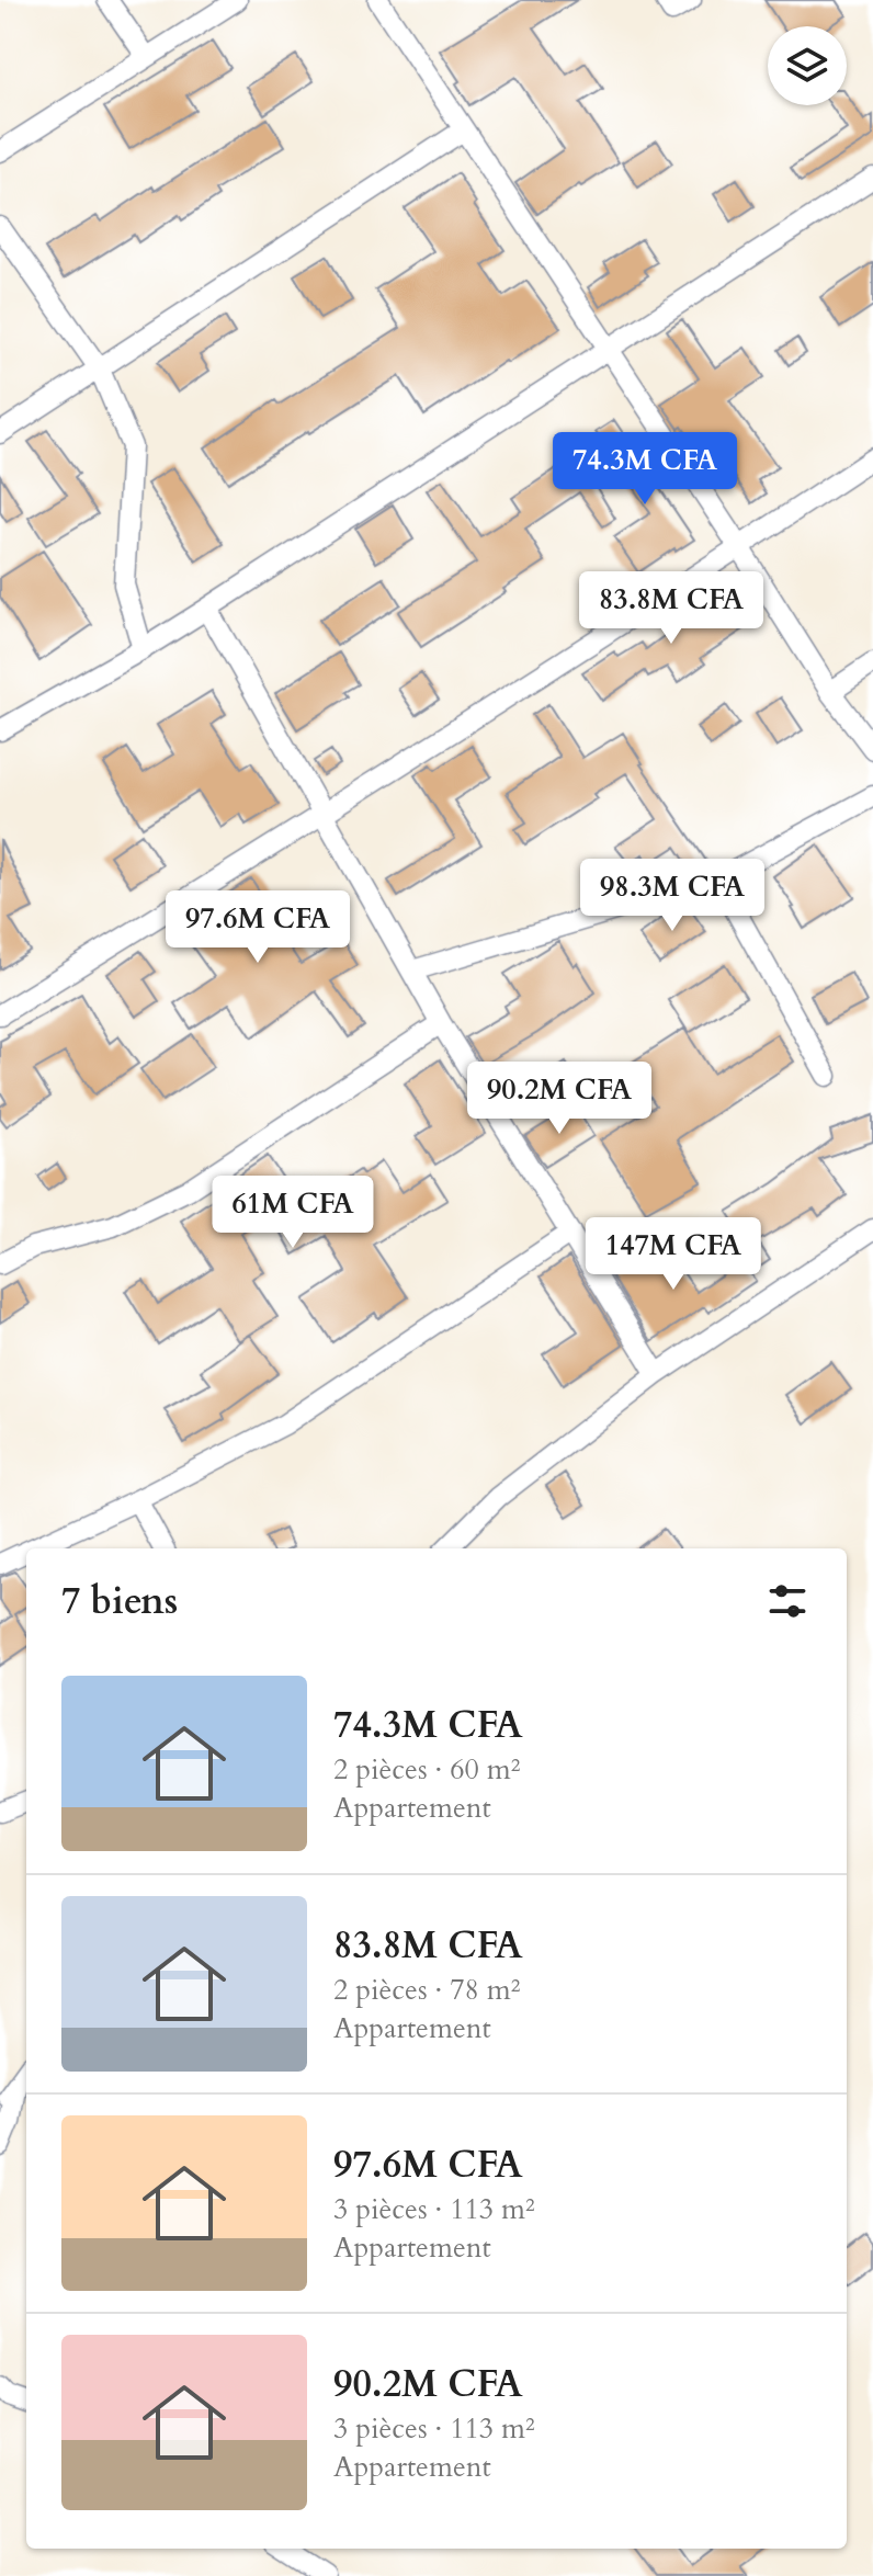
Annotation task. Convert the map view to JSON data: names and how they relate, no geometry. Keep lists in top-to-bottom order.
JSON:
{
  "page": {
    "price": [
      "74.3M CFA",
      "83.8M CFA",
      "98.3M CFA",
      "97.6M CFA",
      "90.2M CFA",
      "61M CFA",
      "147M CFA"
    ],
    "heading": "7 biens",
    "list": [
      {
        "name": "74.3M CFA",
        "note": "2 pièces · 60 m² · Appartement"
      },
      {
        "name": "83.8M CFA",
        "note": "2 pièces · 78 m² · Appartement"
      },
      {
        "name": "97.6M CFA",
        "note": "3 pièces · 113 m² · Appartement"
      },
      {
        "name": "90.2M CFA",
        "note": "3 pièces · 113 m² · Appartement"
      }
    ]
  }
}
